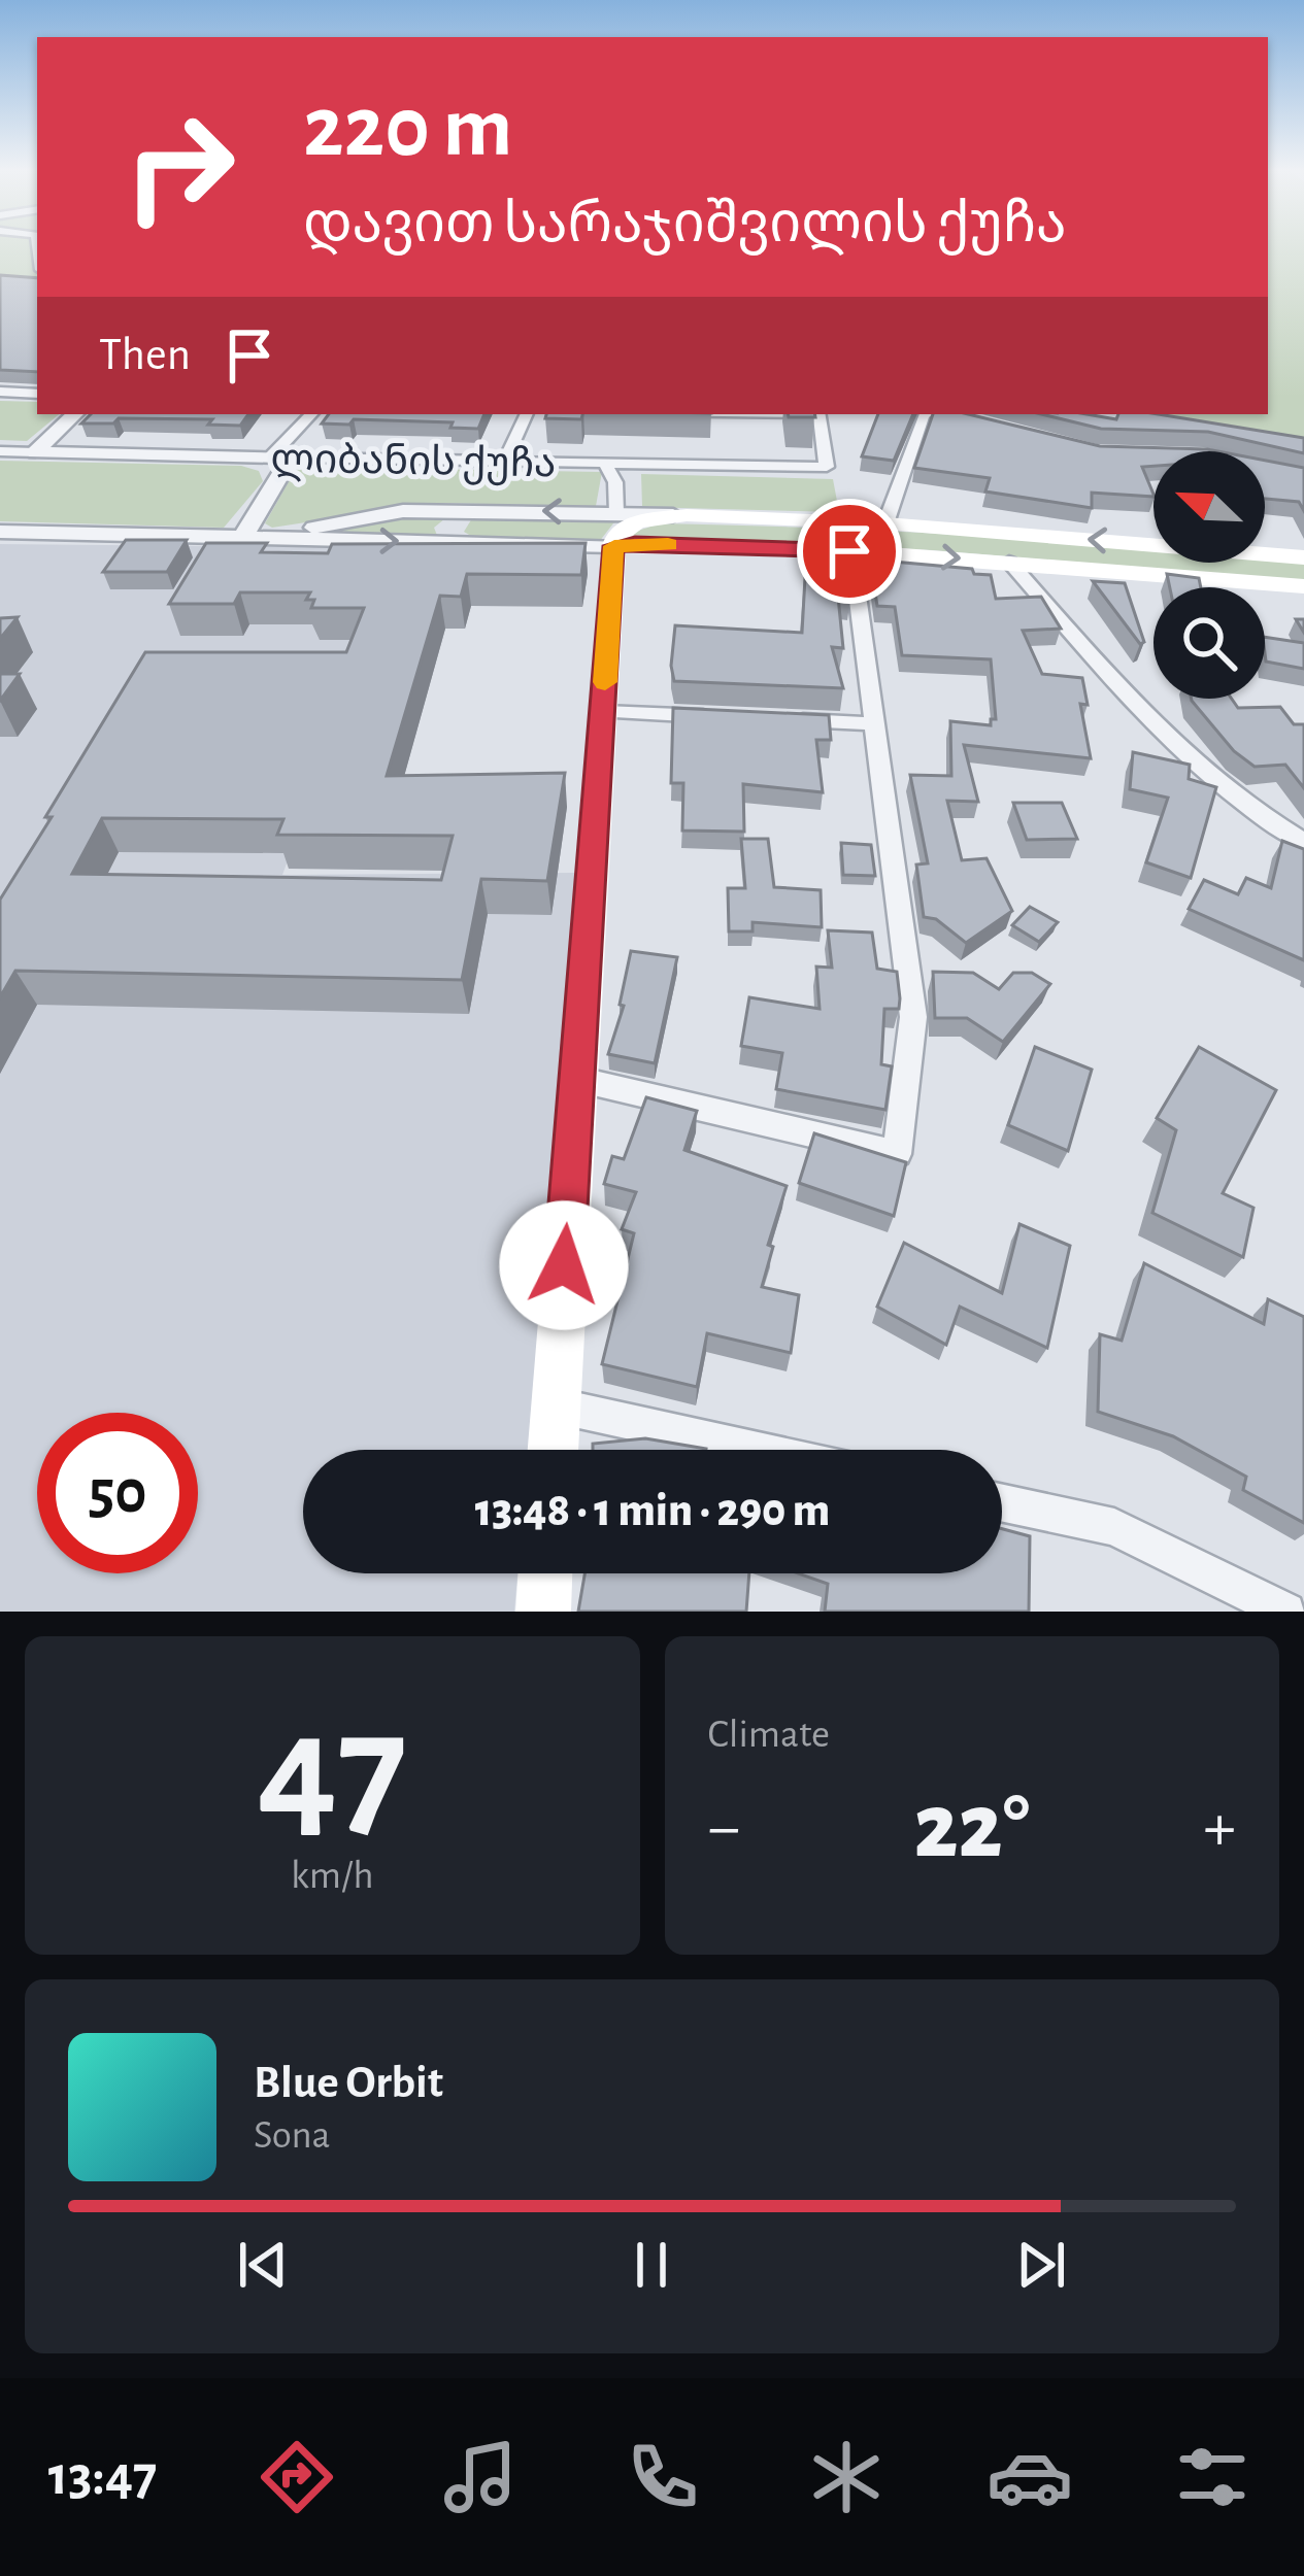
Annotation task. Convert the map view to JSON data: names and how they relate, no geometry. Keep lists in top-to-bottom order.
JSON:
{
  "streets": {
    "street": ["ლიბანის ქუჩა"]
  },
  "north": "top left",
  "page": {
    "turn": ["220 m", "დავით სარაჯიშვილის ქუჩა"],
    "then": "Then",
    "limit": "50",
    "trip": "13:48 · 1 min · 290 m",
    "tile": [
      ["47", "km/h"],
      "Climate"
    ],
    "heat": ["−", "22°", "+"],
    "song": ["Blue Orbit", "Sona"],
    "tabs": "13:47"
  }
}
